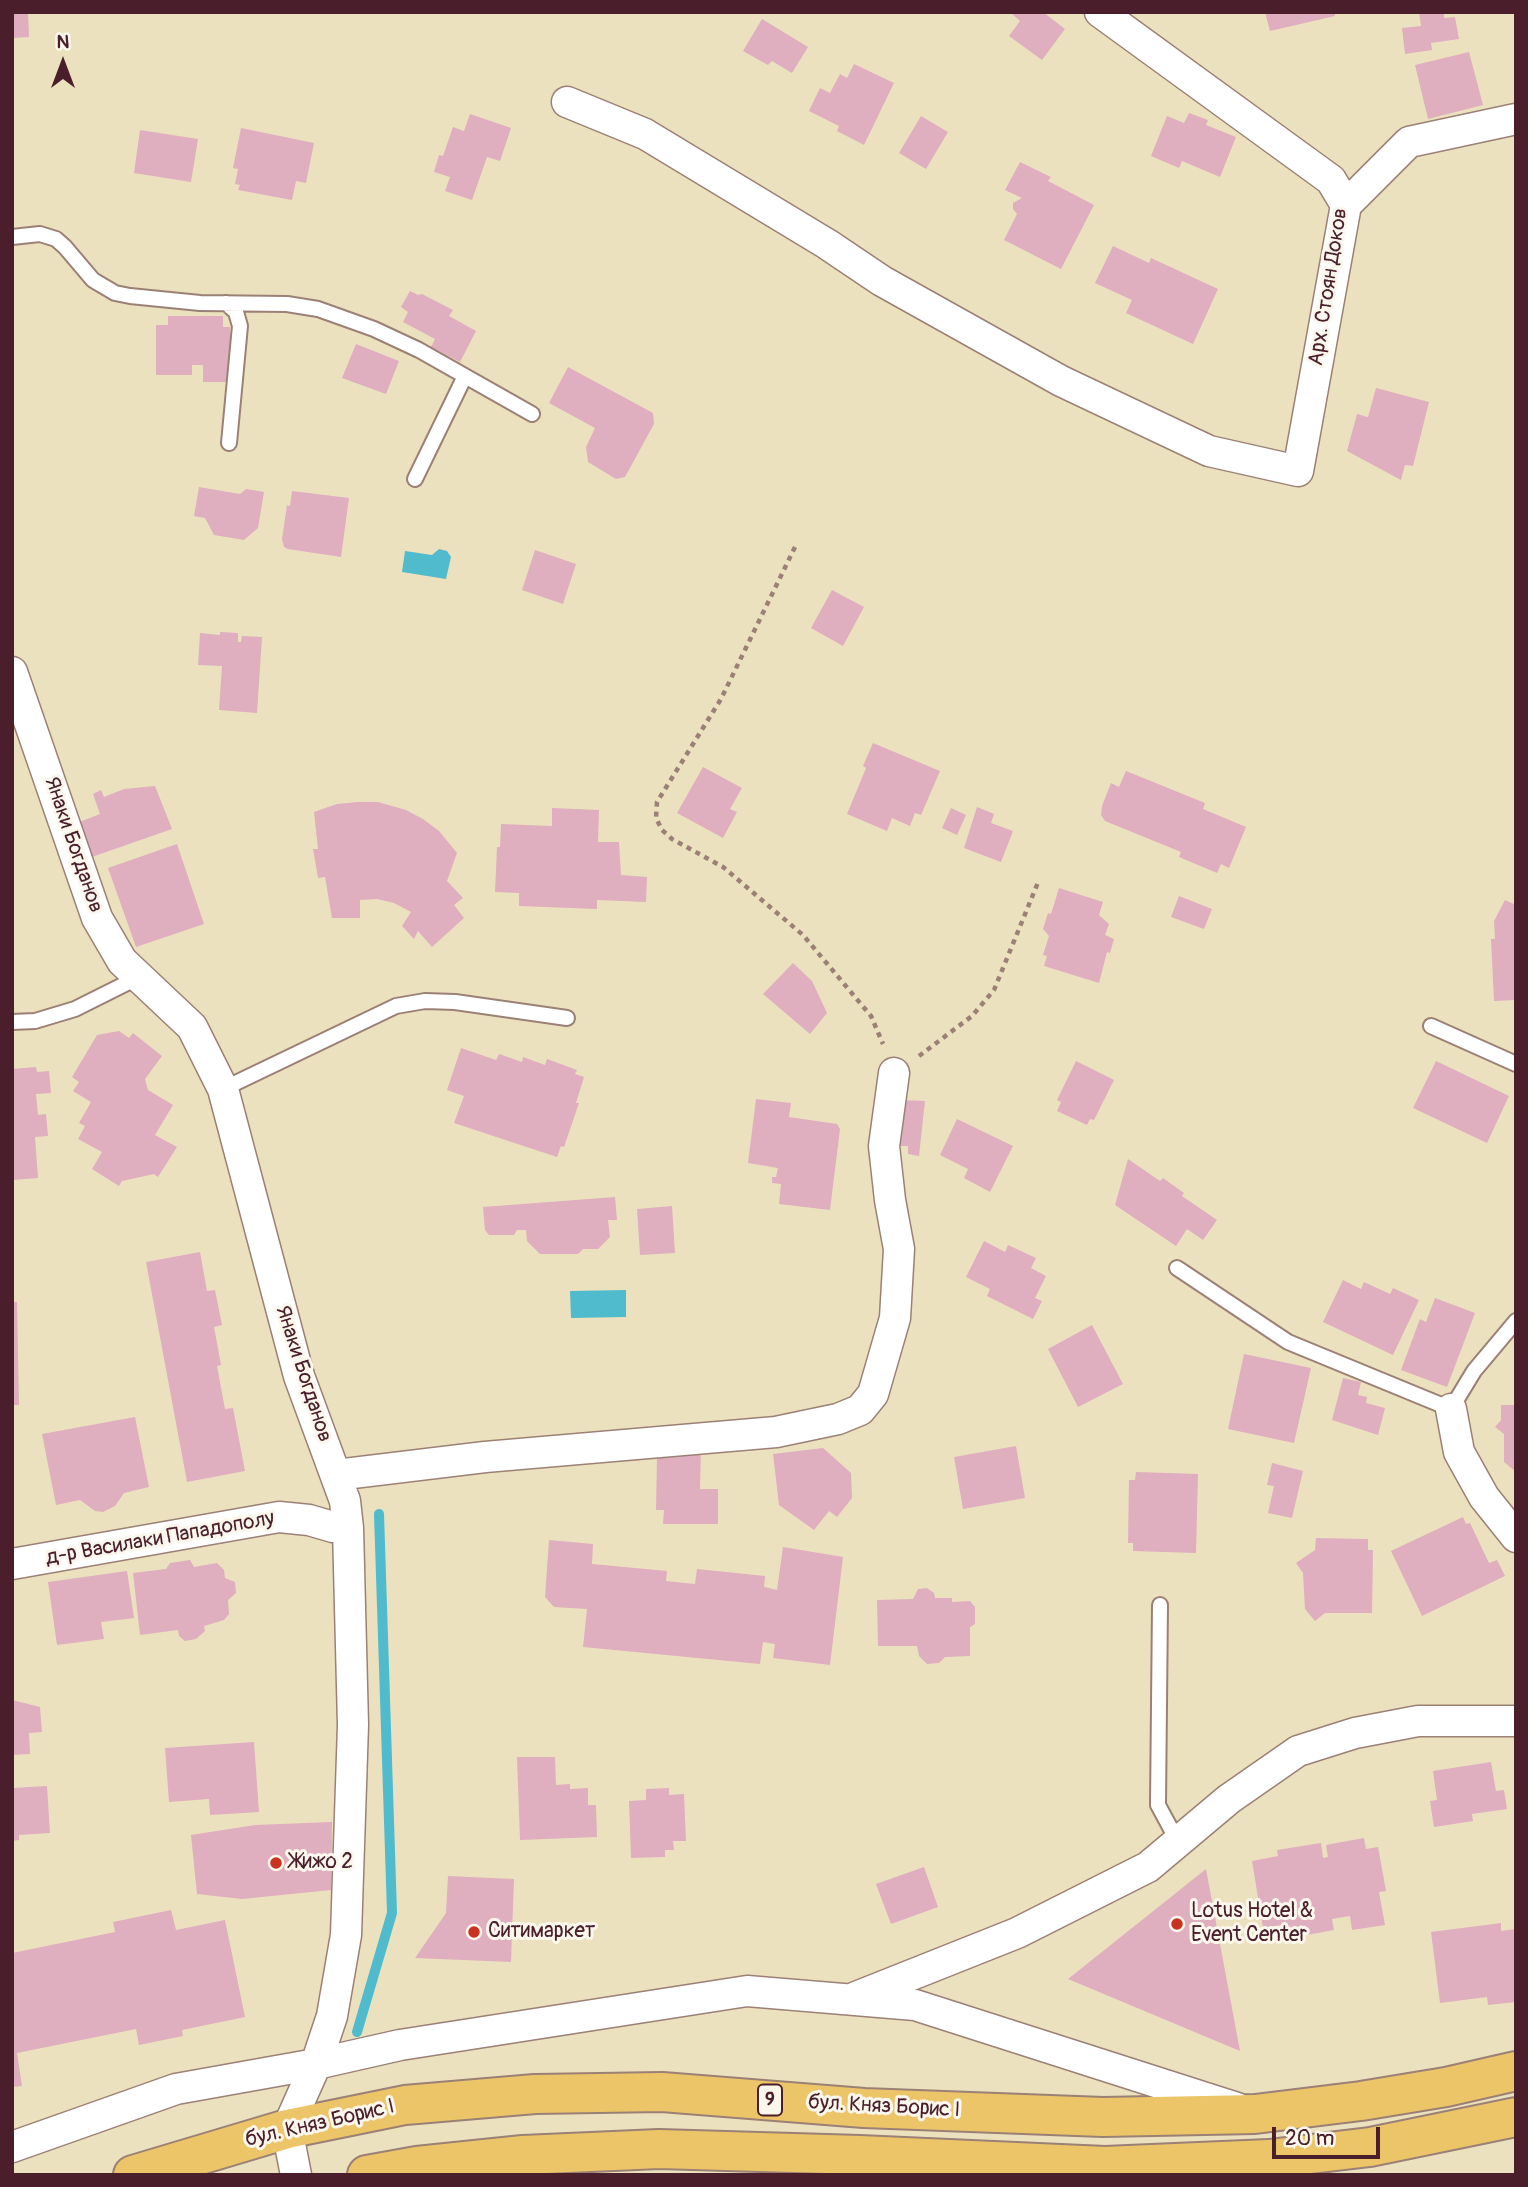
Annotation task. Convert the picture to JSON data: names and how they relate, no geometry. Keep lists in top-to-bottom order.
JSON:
{
  "streets": {
    "highway": ["9", "бул. Княз Борис I"],
    "street": ["Арх. Стоян Доков", "Янаки Богданов", "д-р Василаки Пападополу"]
  },
  "crossings": [
    ["Янаки Богданов", "д-р Василаки Пападополу"],
    ["Янаки Богданов", "бул. Княз Борис I"]
  ],
  "places": ["Жижо 2", "Lotus Hotel & Event Center", "Ситимаркет"],
  "scale_bar": "20 m",
  "north": "top"
}
